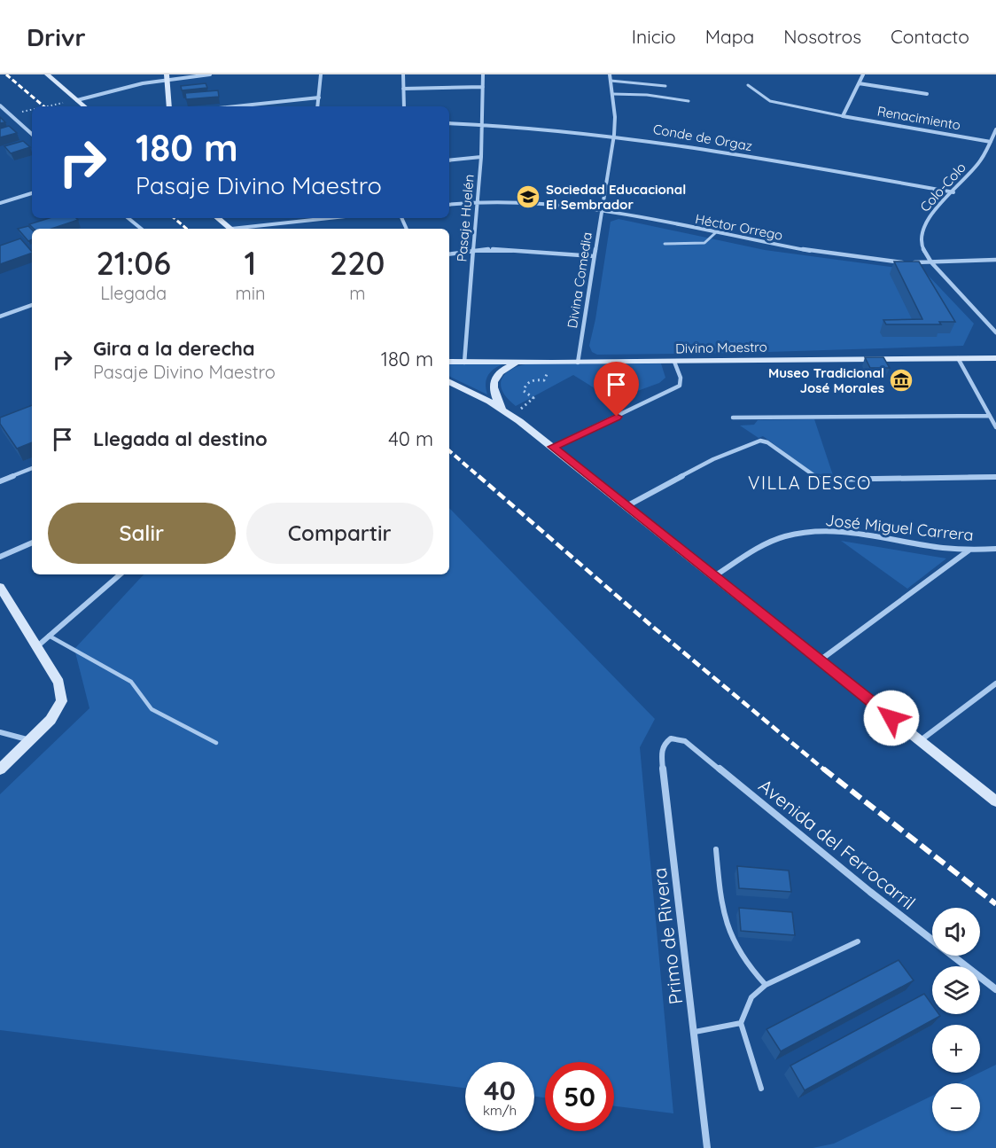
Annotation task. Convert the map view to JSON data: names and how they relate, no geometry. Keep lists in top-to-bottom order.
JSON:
{
  "streets": {
    "main road": ["Divino Maestro"],
    "street": [
      "Renacimiento",
      "Conde de Orgaz",
      "Colo-Colo",
      "Pasaje Huelén",
      "Héctor Orrego",
      "Divina Comedia",
      "José Miguel Carrera",
      "Avenida del Ferrocarril",
      "Primo de Rivera"
    ]
  },
  "crossings": [
    ["Renacimiento", "Colo-Colo"],
    ["Conde de Orgaz", "Colo-Colo"],
    ["Conde de Orgaz", "Pasaje Huelén"],
    ["Conde de Orgaz", "Divina Comedia"],
    ["Colo-Colo", "Héctor Orrego"],
    ["Pasaje Huelén", "Héctor Orrego"],
    ["Pasaje Huelén", "Divino Maestro"],
    ["Héctor Orrego", "Divina Comedia"],
    ["Divina Comedia", "Divino Maestro"],
    ["Avenida del Ferrocarril", "Primo de Rivera"]
  ],
  "districts": ["VILLA DESCO"],
  "places": {
    "school or university": ["Sociedad Educacional El Sembrador"],
    "museum": ["Museo Tradicional José Morales"]
  },
  "page": {
    "header": "Drivr",
    "nav": [
      "Inicio",
      "Mapa",
      "Nosotros",
      "Contacto"
    ],
    "turn": ["180 m", "Pasaje Divino Maestro"],
    "eta": [
      "21:06",
      "Llegada",
      "1",
      "min",
      "220",
      "m"
    ],
    "list": [
      {
        "name": "Gira a la derecha",
        "note": "Pasaje Divino Maestro",
        "value": "180 m"
      },
      {
        "name": "Llegada al destino",
        "value": "40 m"
      }
    ],
    "buttons": ["Salir", "Compartir"],
    "map_buttons": ["+", "−"],
    "speed": "40 km/h",
    "limit": "50"
  }
}
